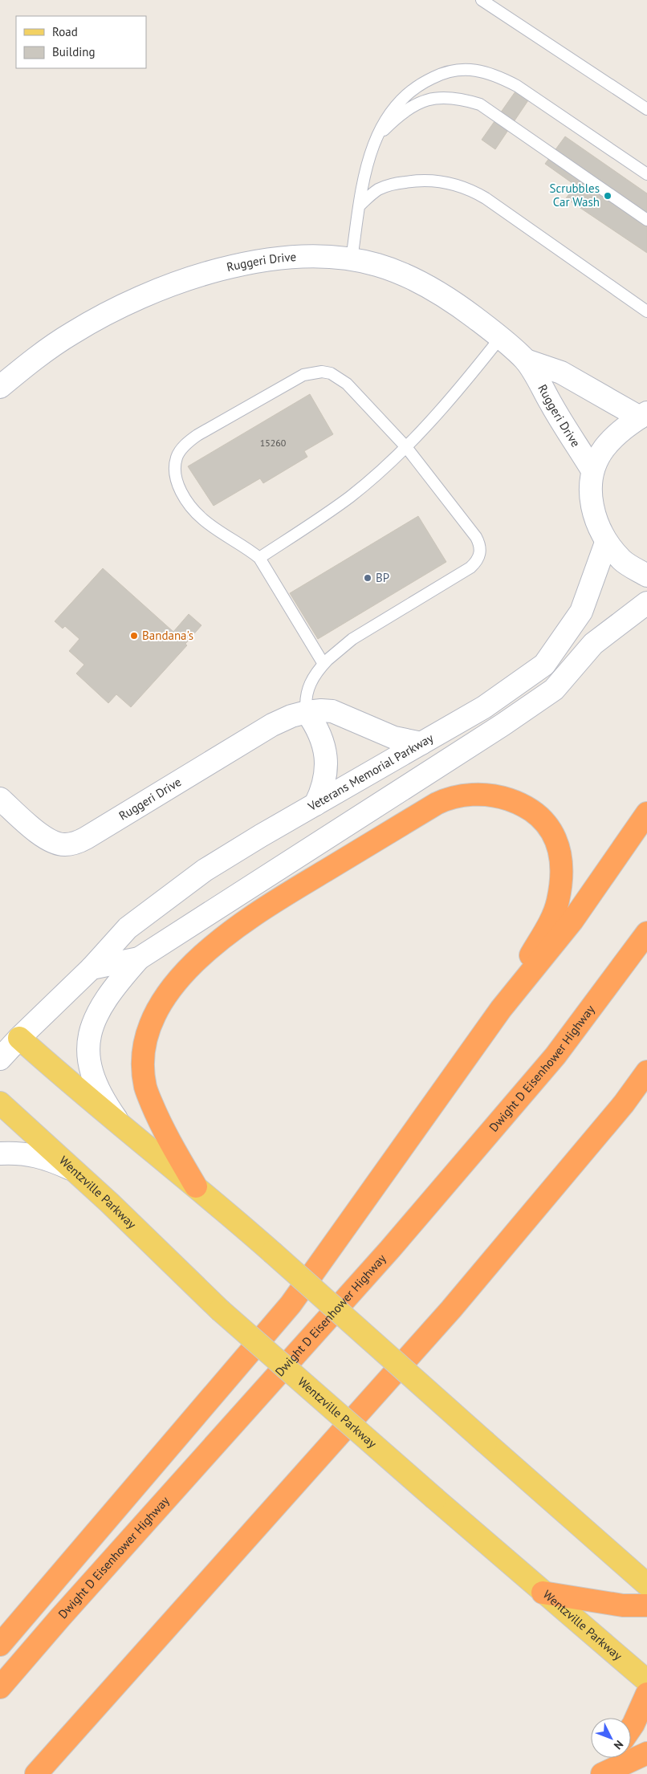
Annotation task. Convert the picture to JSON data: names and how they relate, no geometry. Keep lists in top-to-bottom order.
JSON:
{
  "streets": {
    "highway": ["Dwight D Eisenhower Highway"],
    "main road": ["Wentzville Parkway"],
    "street": ["Ruggeri Drive", "Veterans Memorial Parkway"]
  },
  "crossings": [
    ["Ruggeri Drive", "Veterans Memorial Parkway"]
  ],
  "places": ["Scrubbles Car Wash", "BP", "Bandana's"],
  "house_numbers": ["15260"],
  "legend": ["Road", "Building"],
  "north": "bottom right"
}
